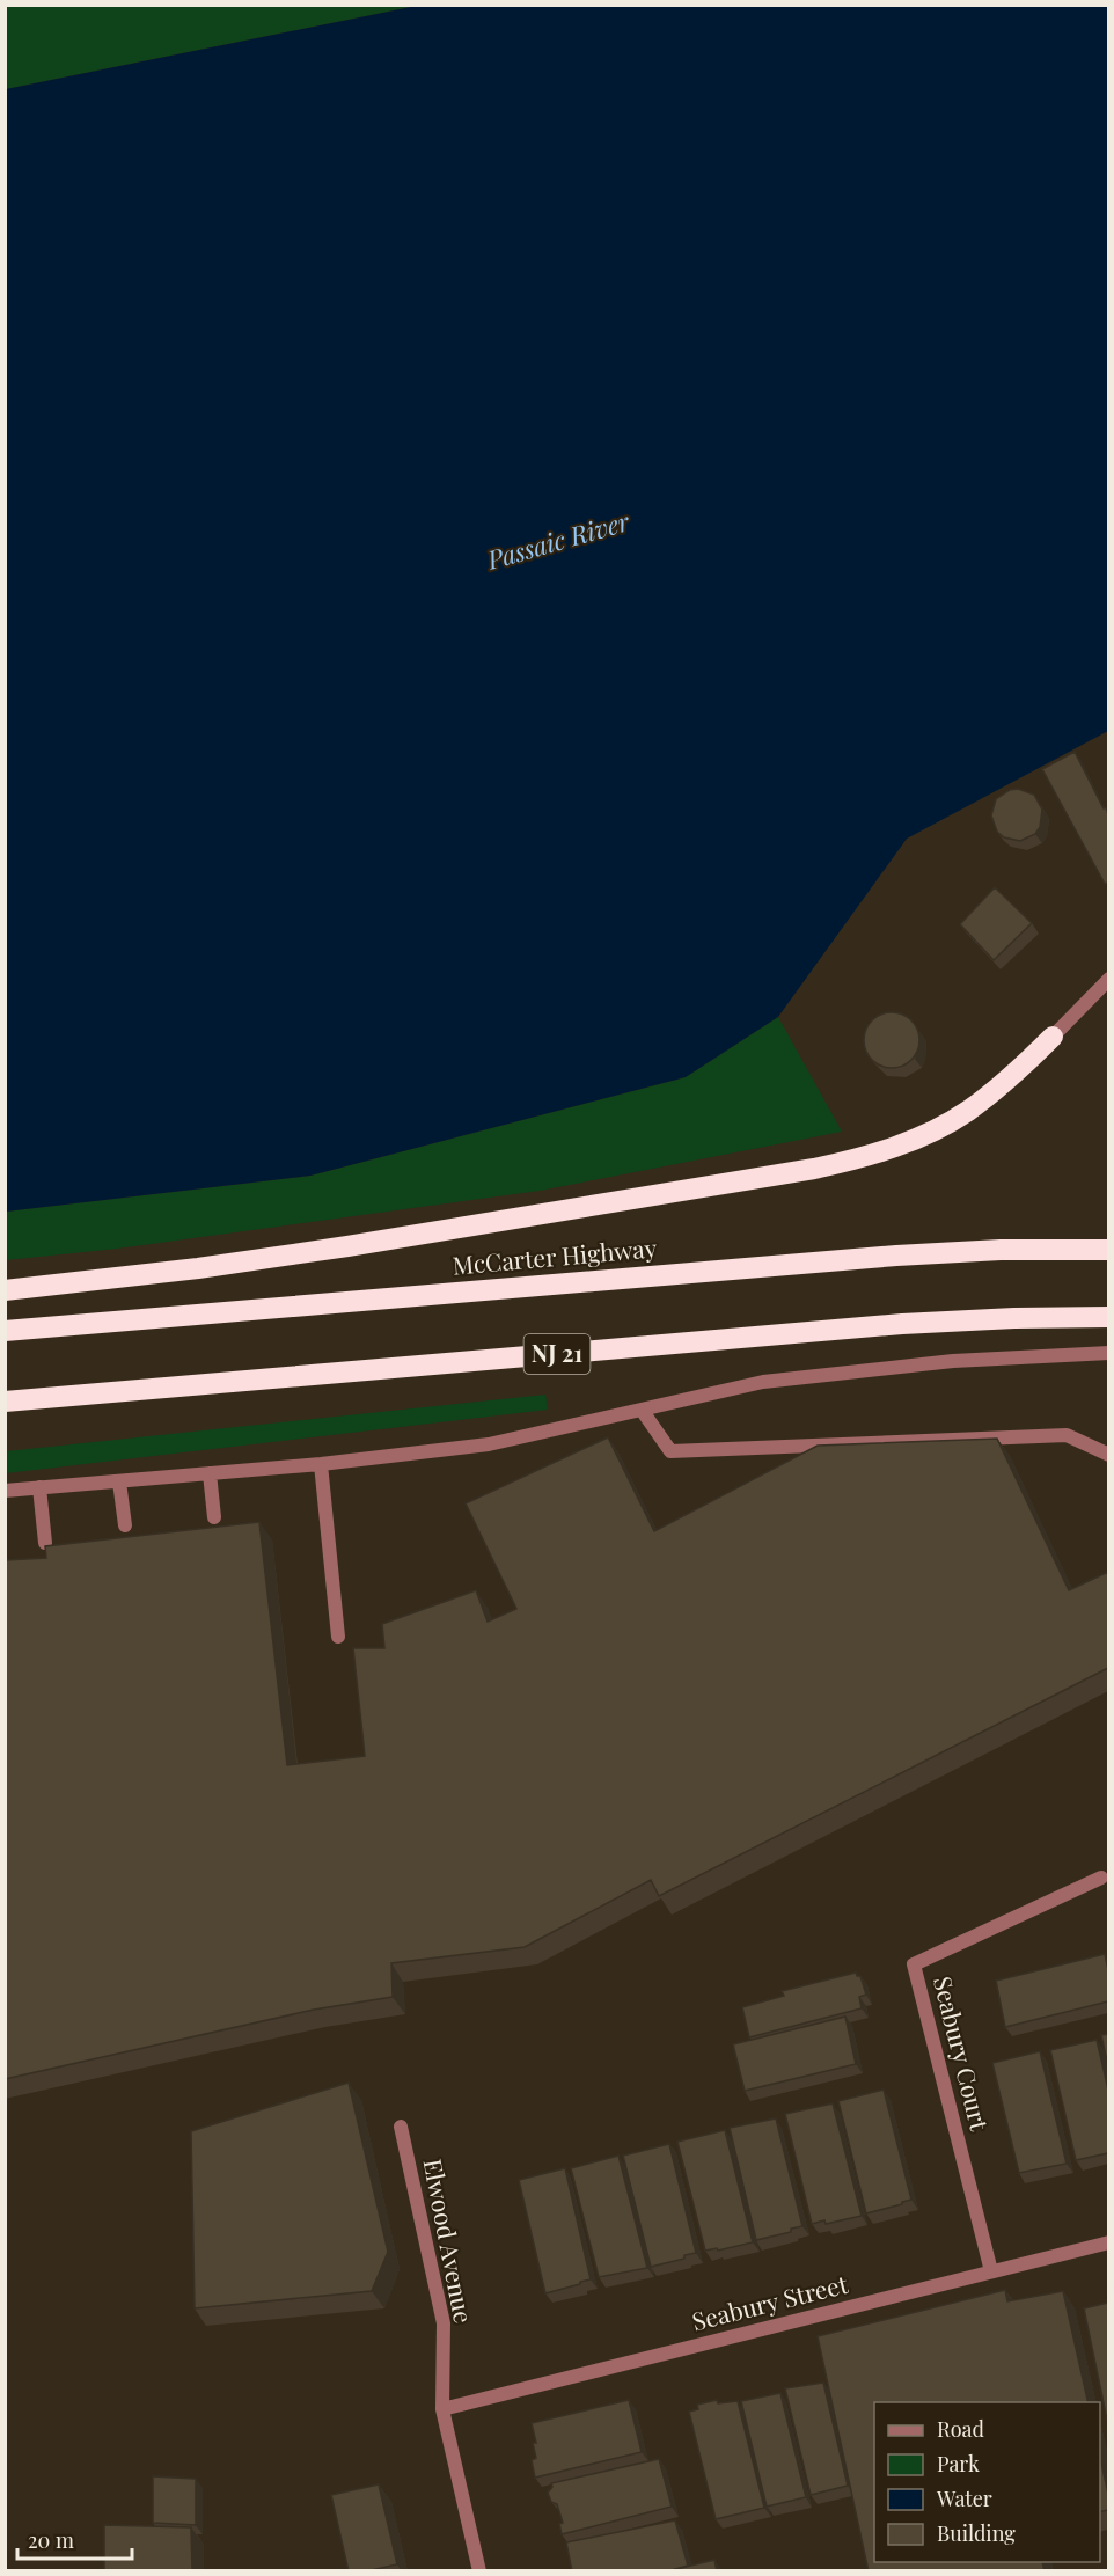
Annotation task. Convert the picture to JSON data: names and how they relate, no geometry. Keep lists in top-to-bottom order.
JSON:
{
  "streets": {
    "highway": ["McCarter Highway", "NJ 21"],
    "street": ["Seabury Court", "Elwood Avenue", "Seabury Street"]
  },
  "crossings": [
    ["Seabury Court", "Seabury Street"],
    ["Elwood Avenue", "Seabury Street"]
  ],
  "water": ["Passaic River"],
  "legend": [
    "Road",
    "Park",
    "Water",
    "Building"
  ],
  "scale_bar": "20 m"
}
